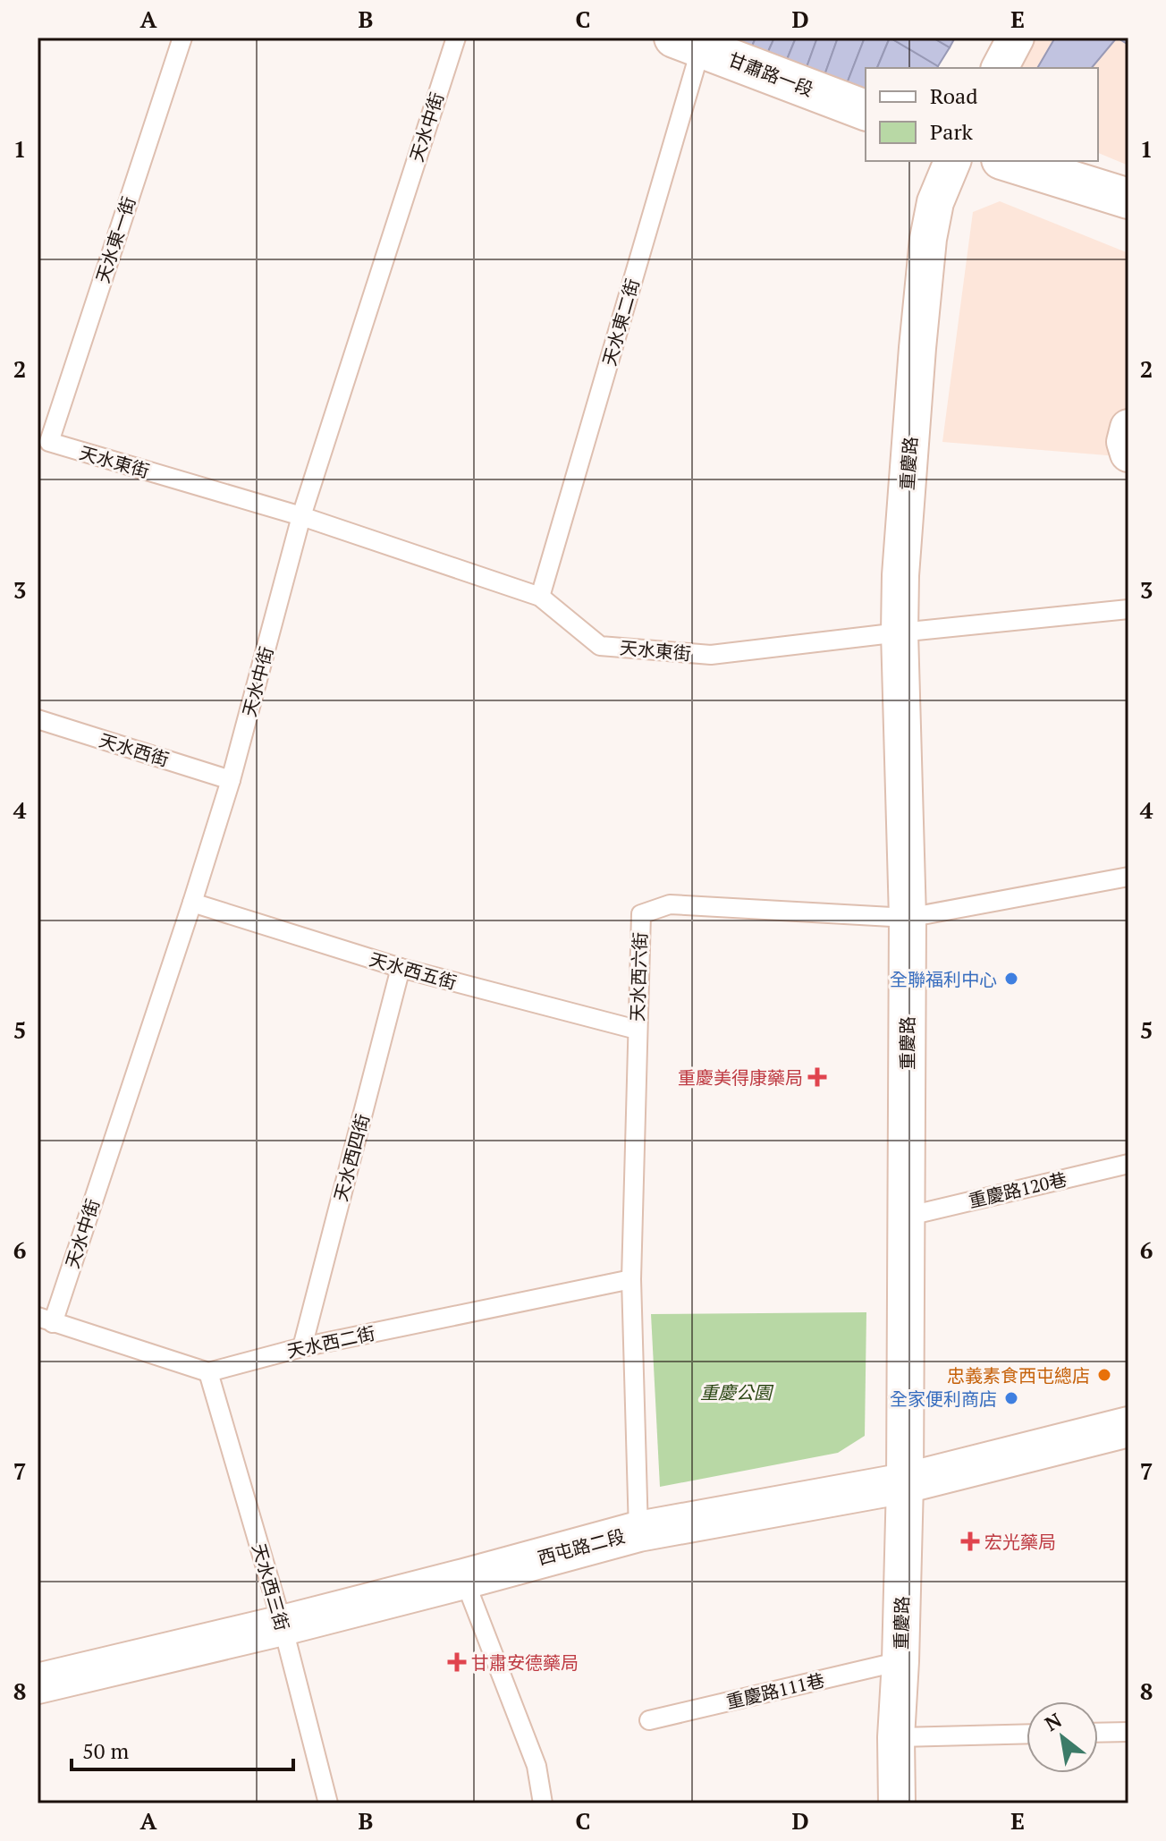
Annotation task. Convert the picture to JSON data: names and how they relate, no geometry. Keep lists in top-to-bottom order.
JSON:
{
  "streets": {
    "street": ["甘肅路一段", "重慶路", "西屯路二段"],
    "lane": [
      "天水中街",
      "天水東一街",
      "天水東二街",
      "天水東街",
      "天水西街",
      "天水西五街",
      "天水西六街",
      "天水西四街",
      "重慶路120巷",
      "天水西二街",
      "天水西三街",
      "重慶路111巷"
    ]
  },
  "crossings": [
    ["甘肅路一段", "天水東二街"],
    ["天水中街", "天水東街"],
    ["天水中街", "天水西街"],
    ["天水中街", "天水西五街"],
    ["天水東一街", "天水東街"],
    ["天水東二街", "天水東街"],
    ["天水東街", "重慶路"],
    ["重慶路", "天水西六街"],
    ["重慶路", "重慶路120巷"],
    ["重慶路", "西屯路二段"],
    ["重慶路", "重慶路111巷"],
    ["天水西五街", "天水西六街"],
    ["天水西五街", "天水西四街"],
    ["天水西六街", "天水西二街"],
    ["天水西六街", "西屯路二段"],
    ["天水西四街", "天水西二街"],
    ["天水西二街", "天水西三街"],
    ["西屯路二段", "天水西三街"]
  ],
  "parks": ["重慶公園"],
  "places": {
    "other": ["全聯福利中心", "忠義素食西屯總店", "全家便利商店"],
    "health": ["重慶美得康藥局", "宏光藥局", "甘肅安德藥局"]
  },
  "legend": ["Road", "Park"],
  "scale_bar": "50 m",
  "north": "top left",
  "grid": {
    "columns": [
      "A",
      "B",
      "C",
      "D",
      "E"
    ],
    "rows": [
      "1",
      "2",
      "3",
      "4",
      "5",
      "6",
      "7",
      "8"
    ]
  }
}
